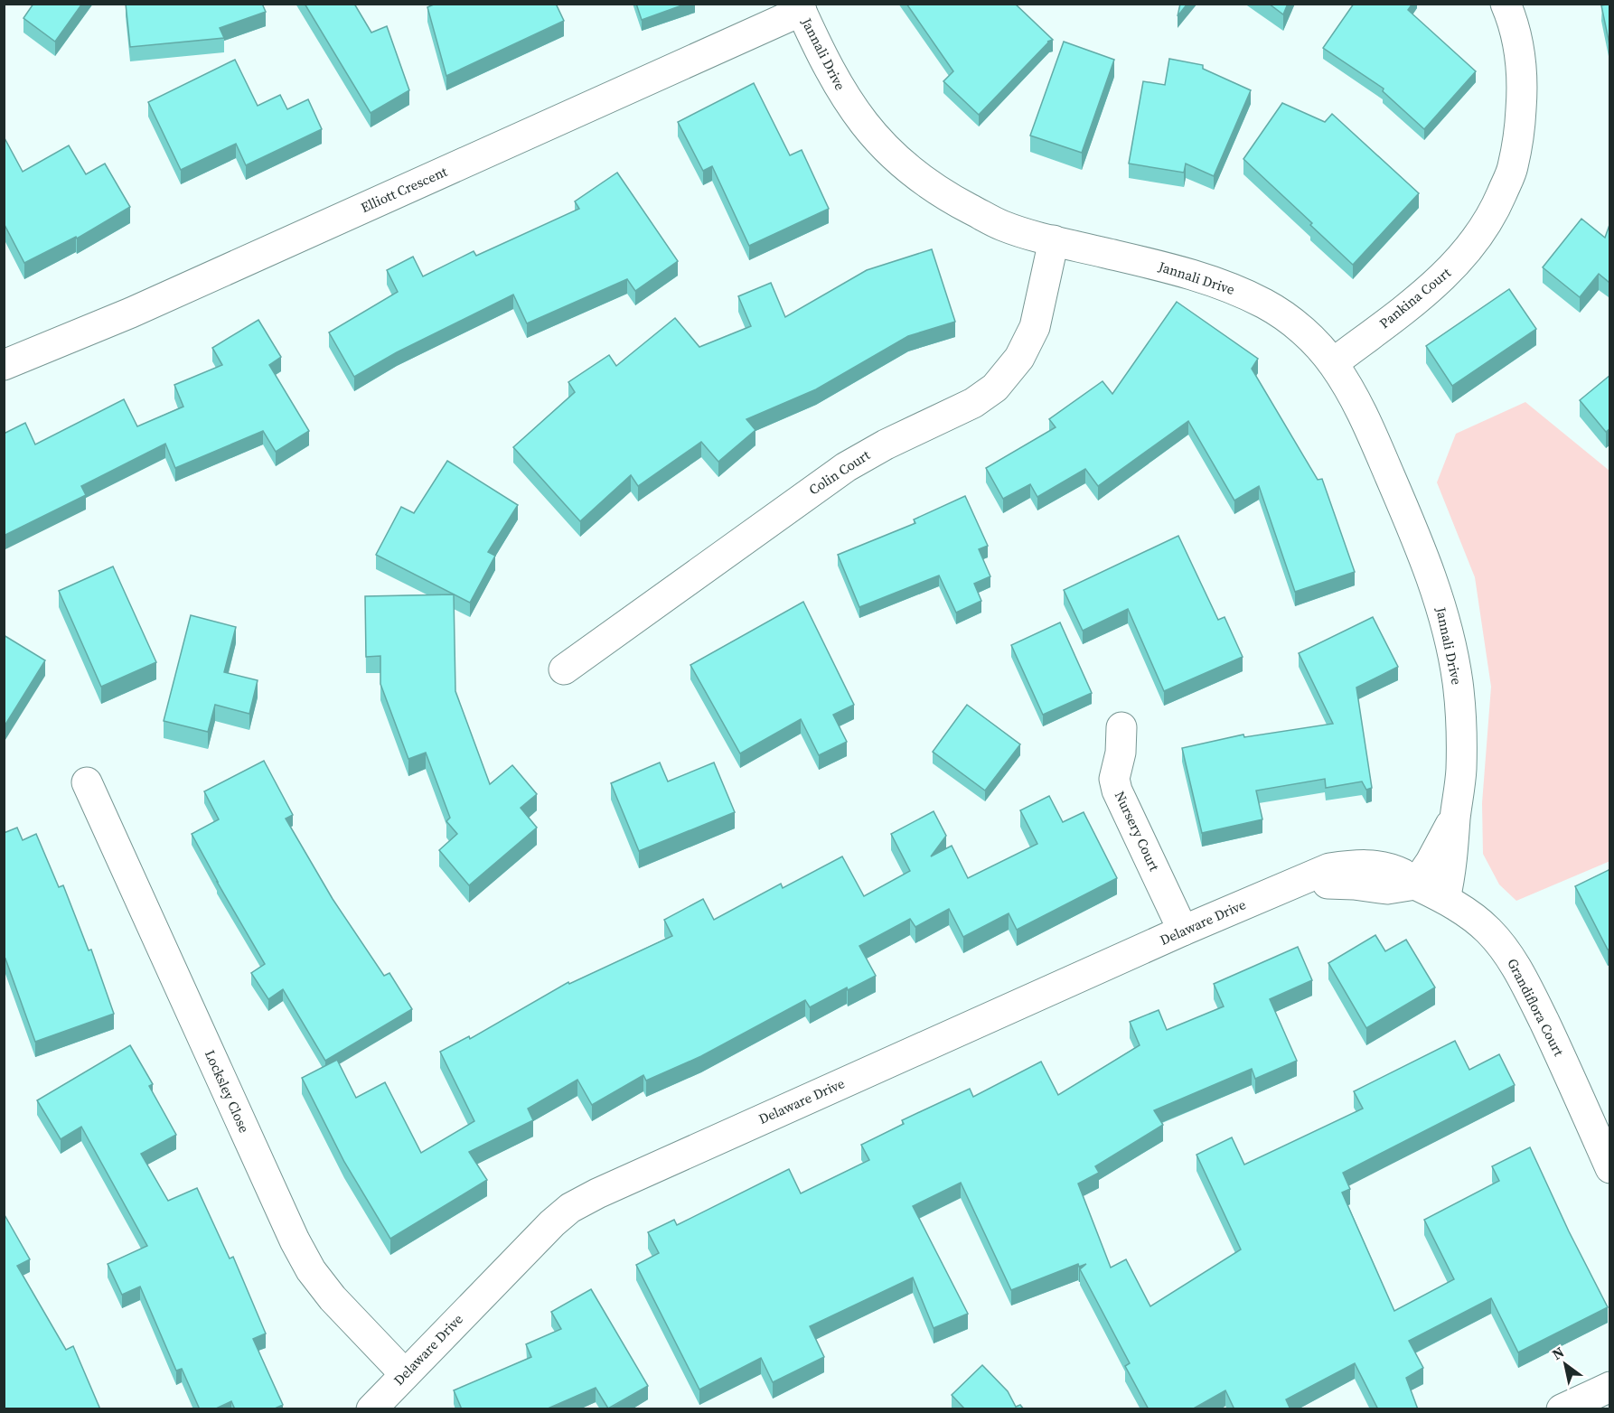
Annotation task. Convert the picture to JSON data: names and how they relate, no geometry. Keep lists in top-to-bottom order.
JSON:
{
  "streets": {
    "street": [
      "Jannali Drive",
      "Elliott Crescent",
      "Pankina Court",
      "Colin Court",
      "Nursery Court",
      "Delaware Drive",
      "Grandiflora Court",
      "Locksley Close"
    ]
  },
  "crossings": [
    ["Jannali Drive", "Elliott Crescent"],
    ["Jannali Drive", "Pankina Court"],
    ["Jannali Drive", "Colin Court"],
    ["Jannali Drive", "Delaware Drive"],
    ["Jannali Drive", "Grandiflora Court"],
    ["Nursery Court", "Delaware Drive"],
    ["Delaware Drive", "Grandiflora Court"],
    ["Delaware Drive", "Locksley Close"]
  ],
  "north": "top left"
}
